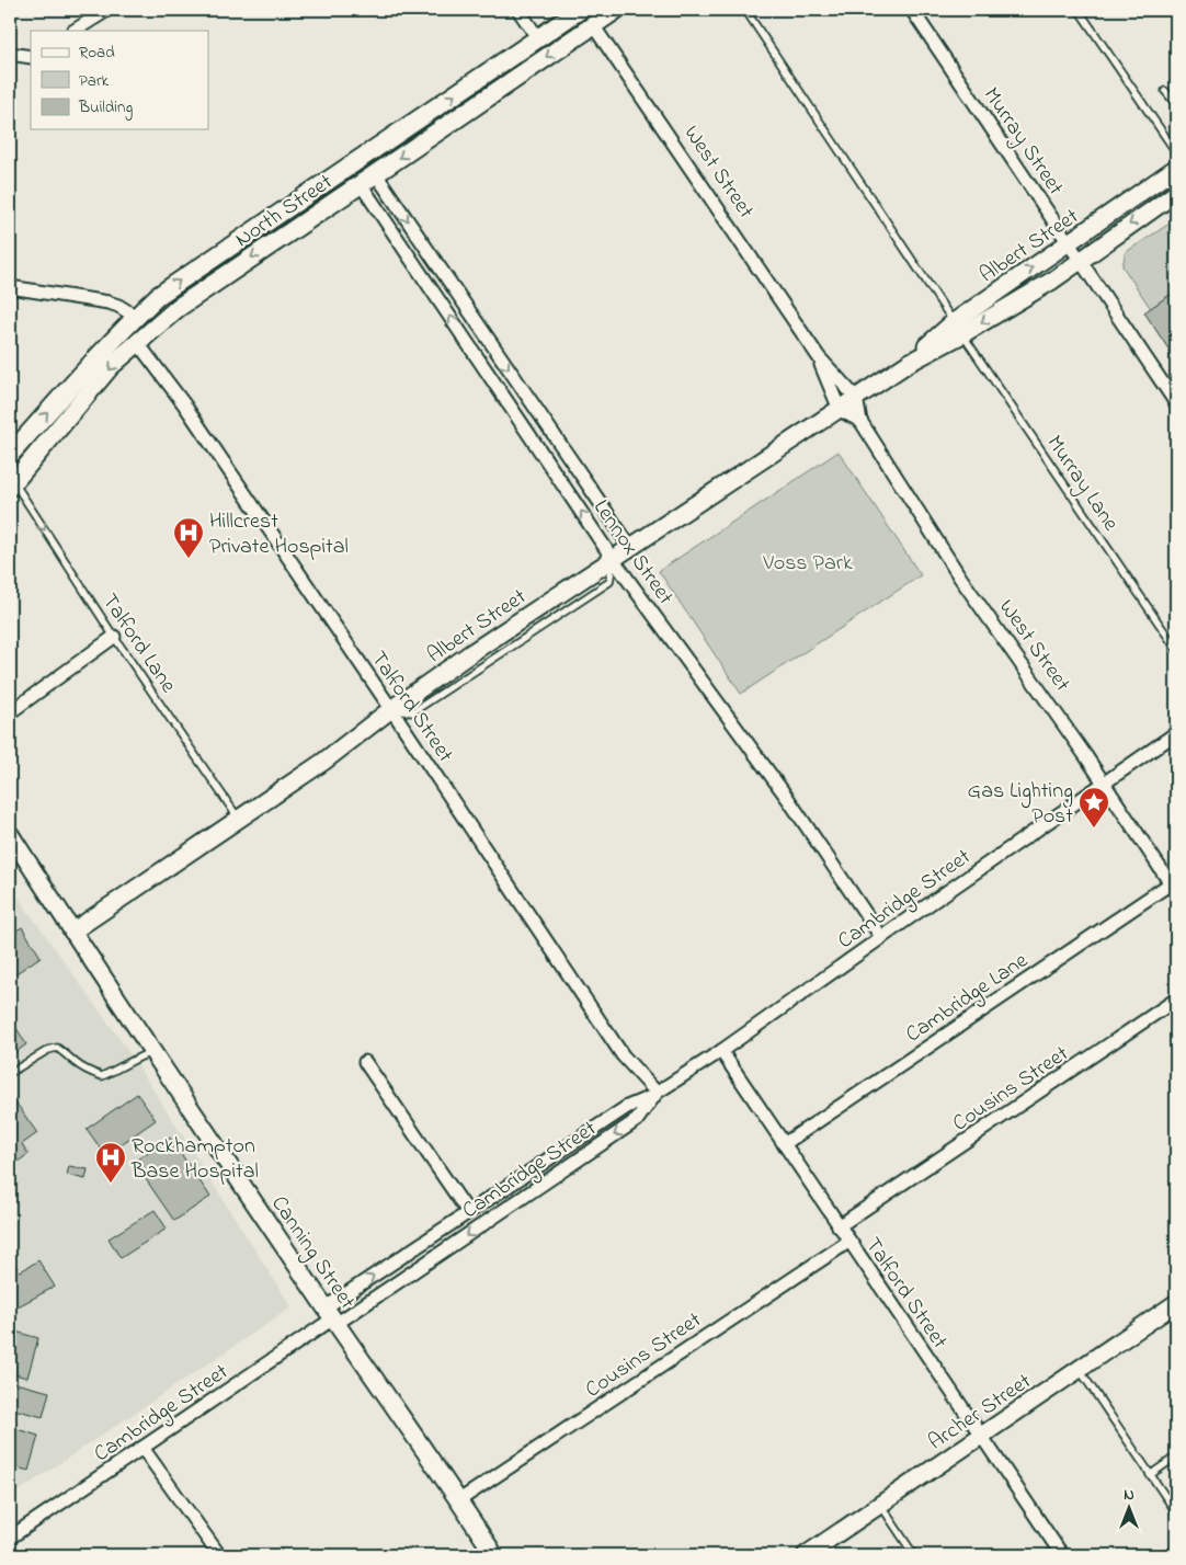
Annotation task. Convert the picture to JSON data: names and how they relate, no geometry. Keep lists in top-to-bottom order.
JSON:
{
  "streets": {
    "main road": ["West Street", "North Street"],
    "street": [
      "Murray Street",
      "Albert Street",
      "Lennox Street",
      "Talford Street",
      "Cambridge Street",
      "Cambridge Lane",
      "Cousins Street",
      "Canning Street",
      "Archer Street"
    ],
    "lane": ["Murray Lane", "Talford Lane"]
  },
  "crossings": [
    ["Murray Street", "Albert Street"],
    ["West Street", "North Street"],
    ["West Street", "Albert Street"],
    ["West Street", "Cambridge Street"],
    ["West Street", "Cambridge Lane"],
    ["North Street", "Lennox Street"],
    ["North Street", "Talford Lane"],
    ["North Street", "Talford Street"],
    ["Albert Street", "Murray Lane"],
    ["Albert Street", "Lennox Street"],
    ["Albert Street", "Talford Lane"],
    ["Albert Street", "Talford Street"],
    ["Albert Street", "Canning Street"],
    ["Lennox Street", "Cambridge Street"],
    ["Talford Street", "Cambridge Street"],
    ["Talford Street", "Cambridge Lane"],
    ["Talford Street", "Cousins Street"],
    ["Talford Street", "Archer Street"],
    ["Cambridge Street", "Canning Street"],
    ["Cousins Street", "Canning Street"]
  ],
  "one_way": ["Talford Lane"],
  "parks": ["Voss Park"],
  "places": {
    "hospital": ["Hillcrest Private Hospital", "Rockhampton Base Hospital"],
    "place": ["Gas Lighting Post"]
  },
  "legend": ["Road", "Park", "Building"],
  "north": "top"
}
